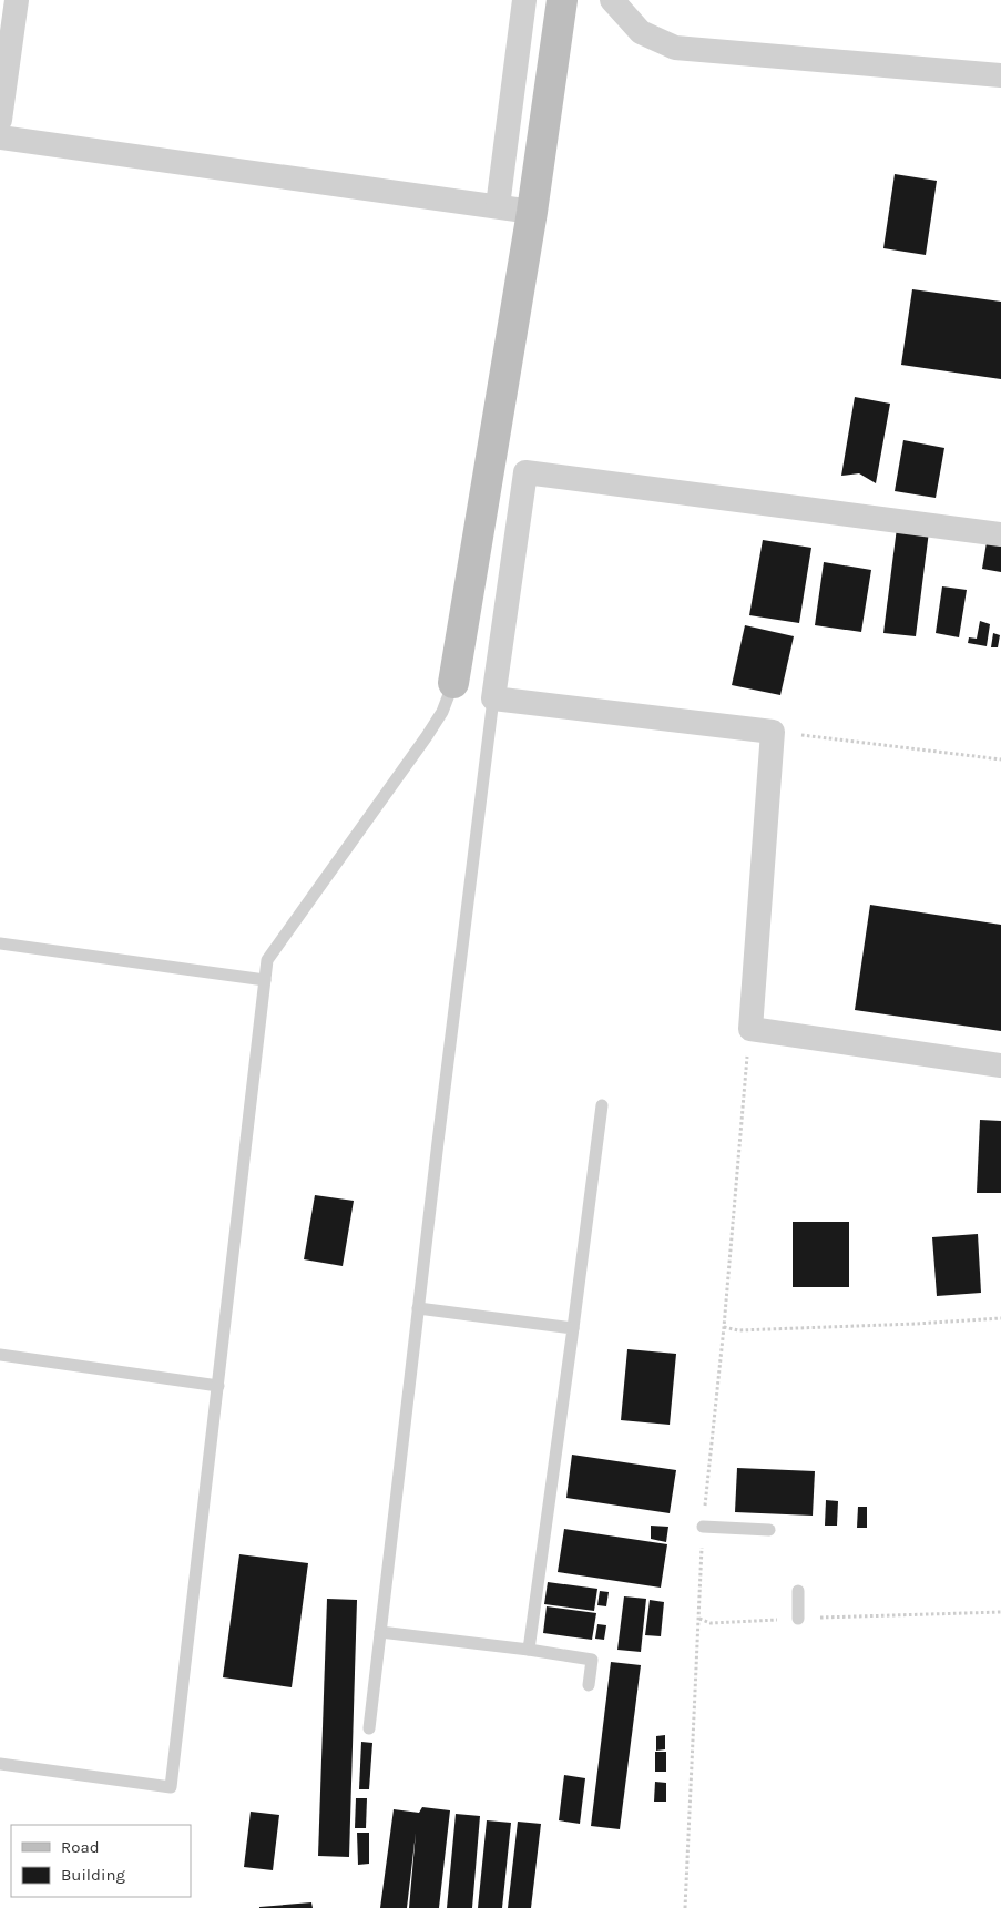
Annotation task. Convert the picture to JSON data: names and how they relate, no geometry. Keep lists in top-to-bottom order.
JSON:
{
  "legend": ["Road", "Building"]
}
